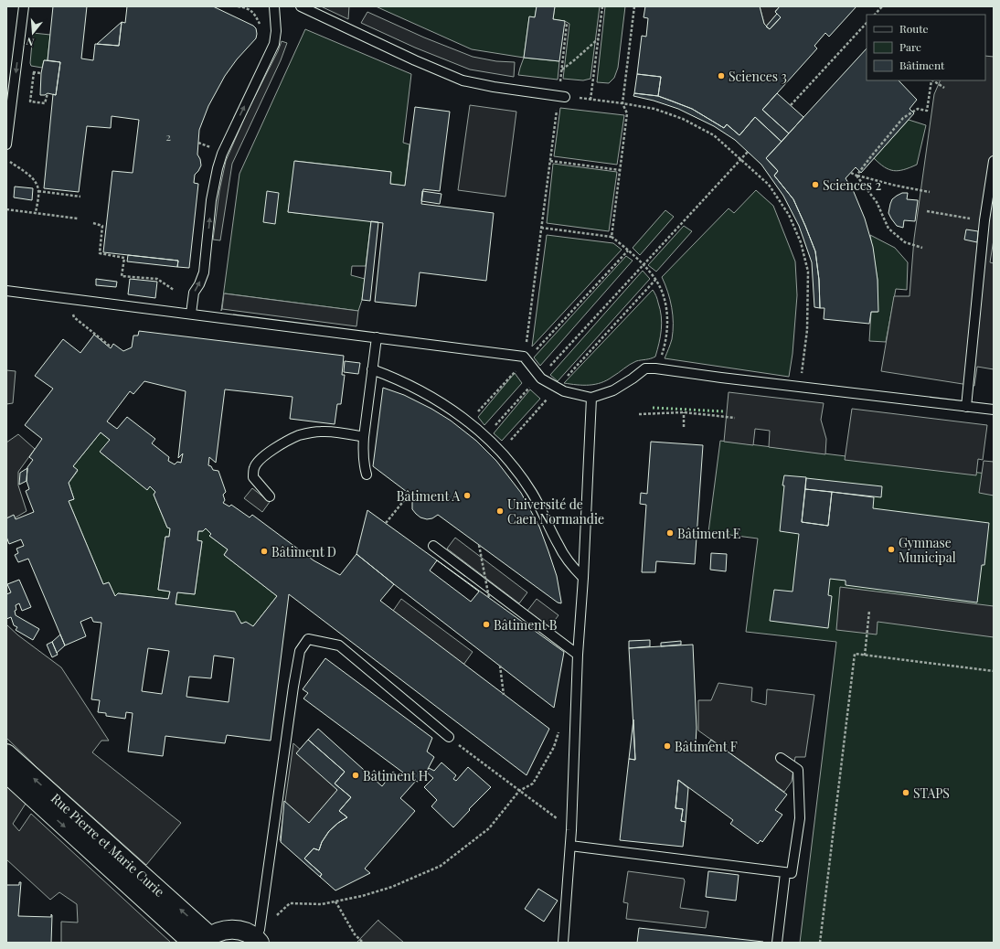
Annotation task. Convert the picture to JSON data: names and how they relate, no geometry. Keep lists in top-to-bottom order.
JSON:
{
  "streets": {
    "street": ["Rue Pierre et Marie Curie"]
  },
  "places": [
    "Sciences 3",
    "Sciences 2",
    "Bâtiment A",
    "Université de Caen Normandie",
    "Bâtiment E",
    "Gymnase Municipal",
    "Bâtiment D",
    "Bâtiment B",
    "Bâtiment F",
    "Bâtiment H",
    "STAPS"
  ],
  "house_numbers": ["2"],
  "legend": ["Route", "Parc", "Bâtiment"],
  "north": "bottom"
}
